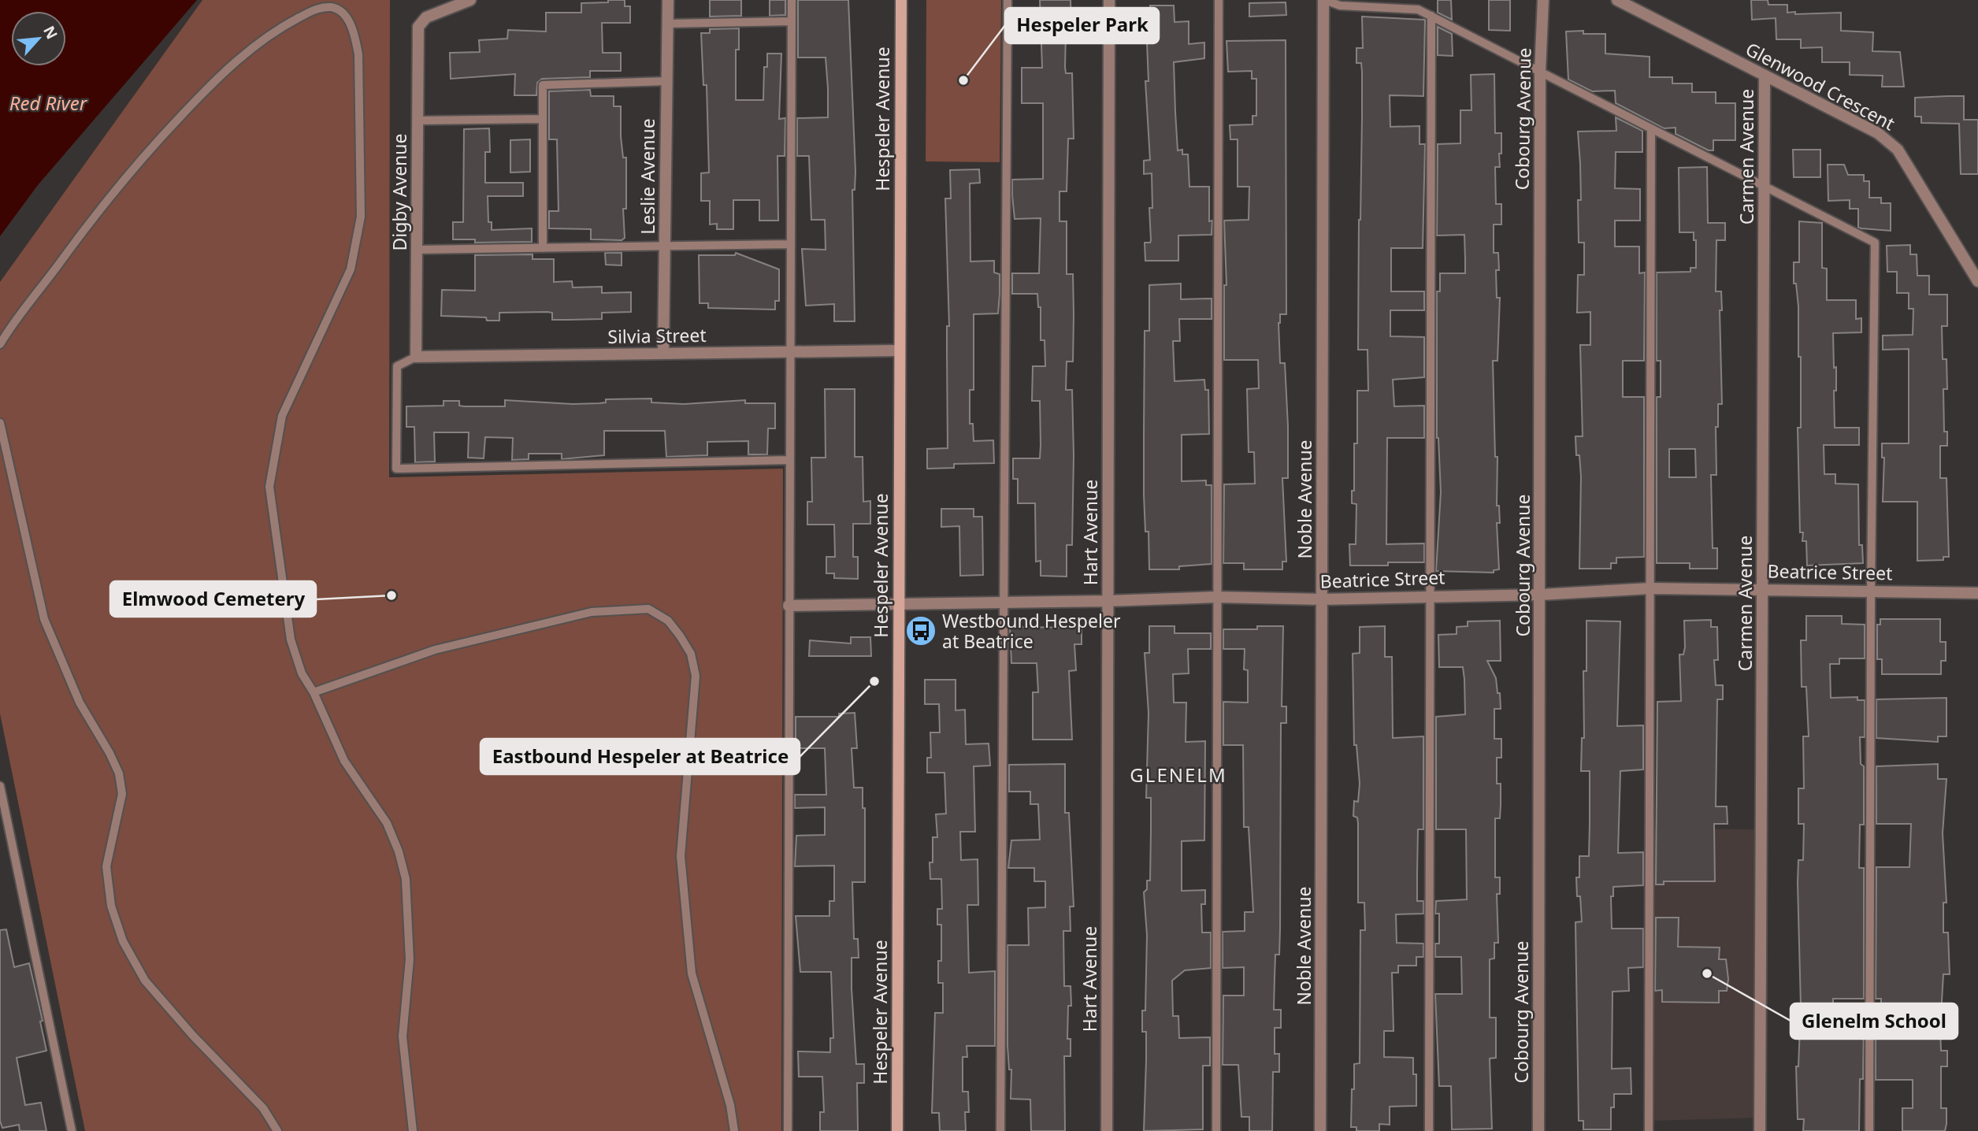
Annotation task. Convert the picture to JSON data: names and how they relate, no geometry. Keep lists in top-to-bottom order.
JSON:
{
  "streets": {
    "main road": ["Hespeler Avenue"],
    "street": [
      "Glenwood Crescent",
      "Cobourg Avenue",
      "Carmen Avenue",
      "Leslie Avenue",
      "Digby Avenue",
      "Silvia Street",
      "Noble Avenue",
      "Hart Avenue",
      "Beatrice Street"
    ]
  },
  "crossings": [
    ["Glenwood Crescent", "Carmen Avenue"],
    ["Hespeler Avenue", "Silvia Street"],
    ["Hespeler Avenue", "Beatrice Street"],
    ["Cobourg Avenue", "Beatrice Street"],
    ["Carmen Avenue", "Beatrice Street"],
    ["Leslie Avenue", "Silvia Street"],
    ["Digby Avenue", "Silvia Street"],
    ["Noble Avenue", "Beatrice Street"],
    ["Hart Avenue", "Beatrice Street"]
  ],
  "districts": ["GLENELM"],
  "water": ["Red River"],
  "places": {
    "other": [
      "Hespeler Park",
      "Elmwood Cemetery",
      "Eastbound Hespeler at Beatrice",
      "Glenelm School"
    ],
    "bus stop": ["Westbound Hespeler at Beatrice"]
  },
  "north": "top right"
}
